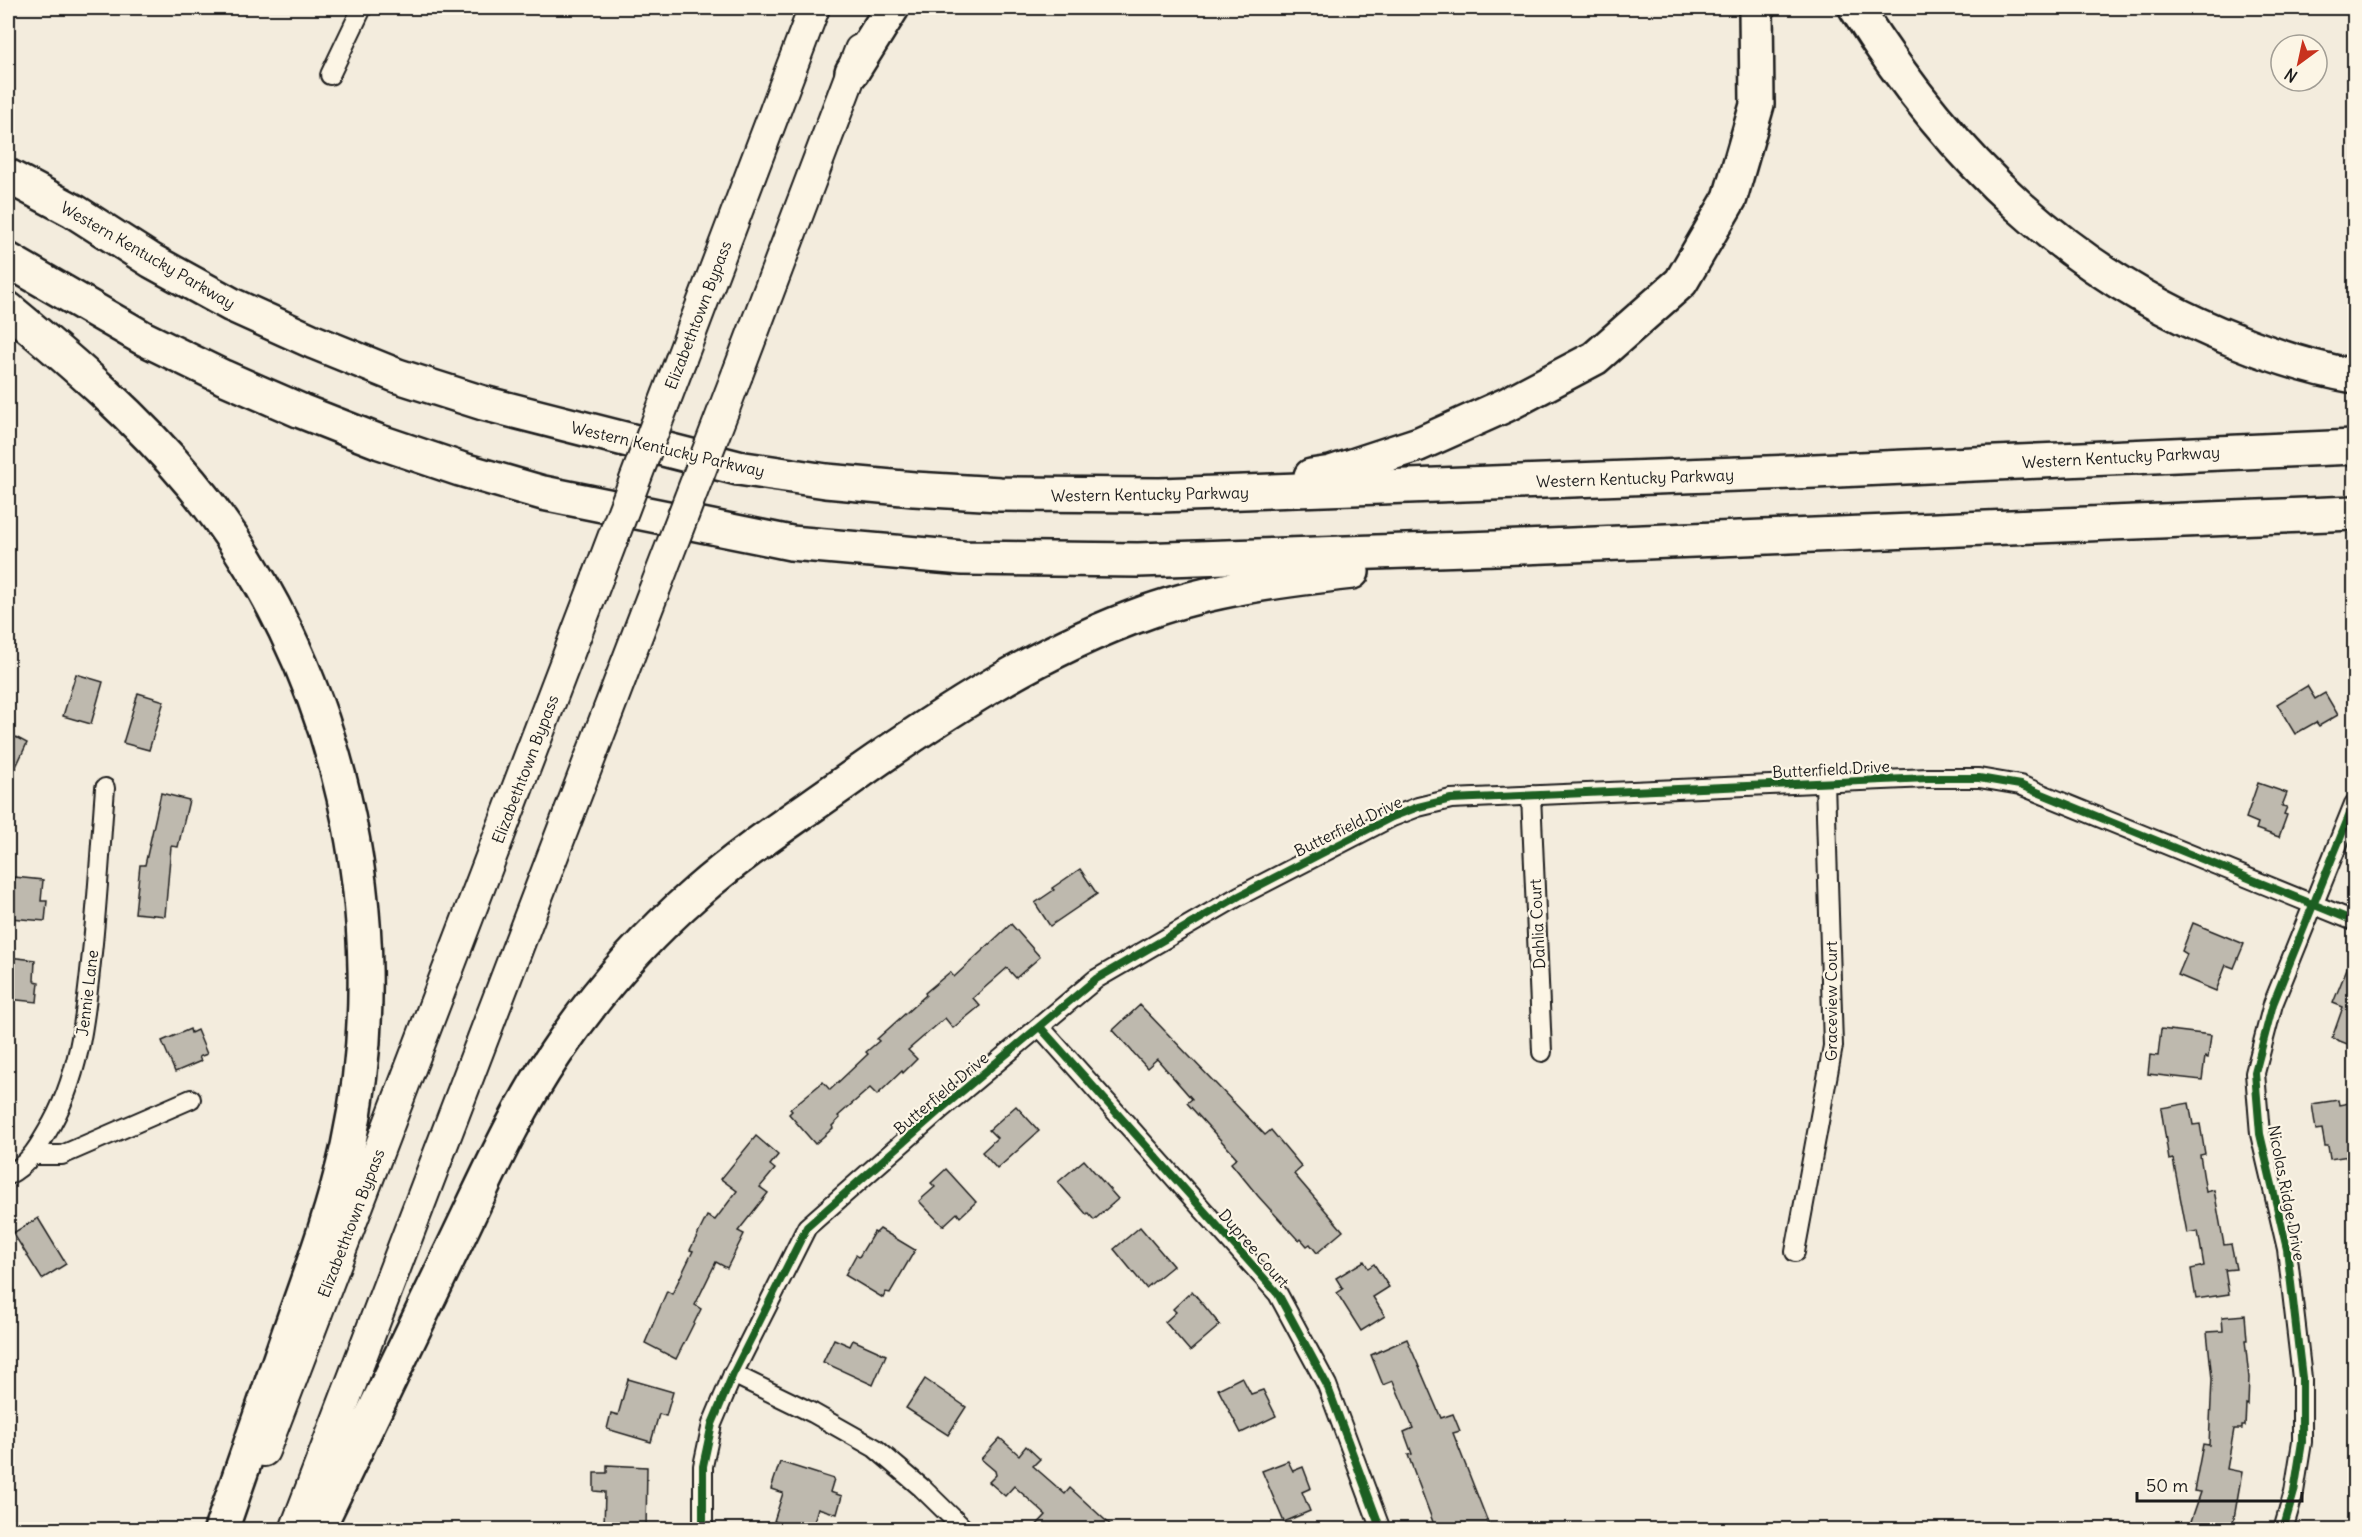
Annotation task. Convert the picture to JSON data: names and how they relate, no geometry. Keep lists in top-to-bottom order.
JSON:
{
  "streets": {
    "highway": ["Western Kentucky Parkway", "Elizabethtown Bypass"],
    "street": [
      "Butterfield Drive",
      "Dahlia Court",
      "Jennie Lane",
      "Graceview Court",
      "Nicolas Ridge Drive",
      "Dupree Court"
    ]
  },
  "crossings": [
    ["Butterfield Drive", "Dahlia Court"],
    ["Butterfield Drive", "Graceview Court"],
    ["Butterfield Drive", "Nicolas Ridge Drive"],
    ["Butterfield Drive", "Dupree Court"]
  ],
  "scale_bar": "50 m",
  "north": "bottom left"
}
